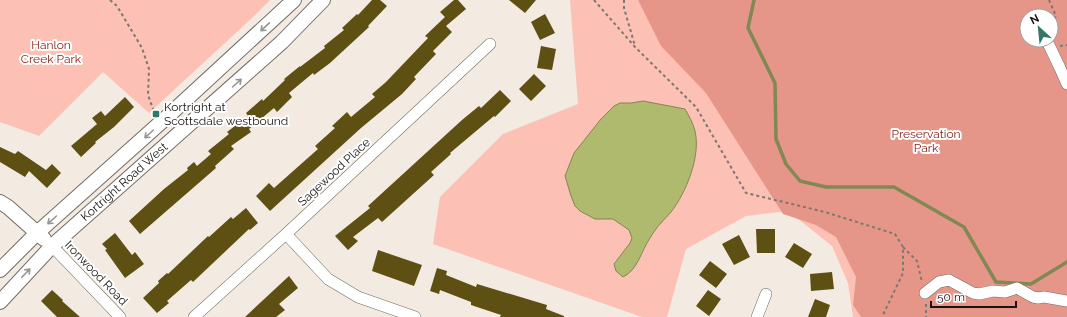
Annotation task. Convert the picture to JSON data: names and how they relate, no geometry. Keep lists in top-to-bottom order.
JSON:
{
  "streets": {
    "street": ["Sagewood Place", "Kortright Road West", "Ironwood Road"]
  },
  "crossings": [
    ["Kortright Road West", "Ironwood Road"]
  ],
  "parks": ["Hanlon Creek Park", "Preservation Park"],
  "places": {
    "transit": ["Kortright at Scottsdale westbound"]
  },
  "scale_bar": "50 m",
  "north": "top left"
}
